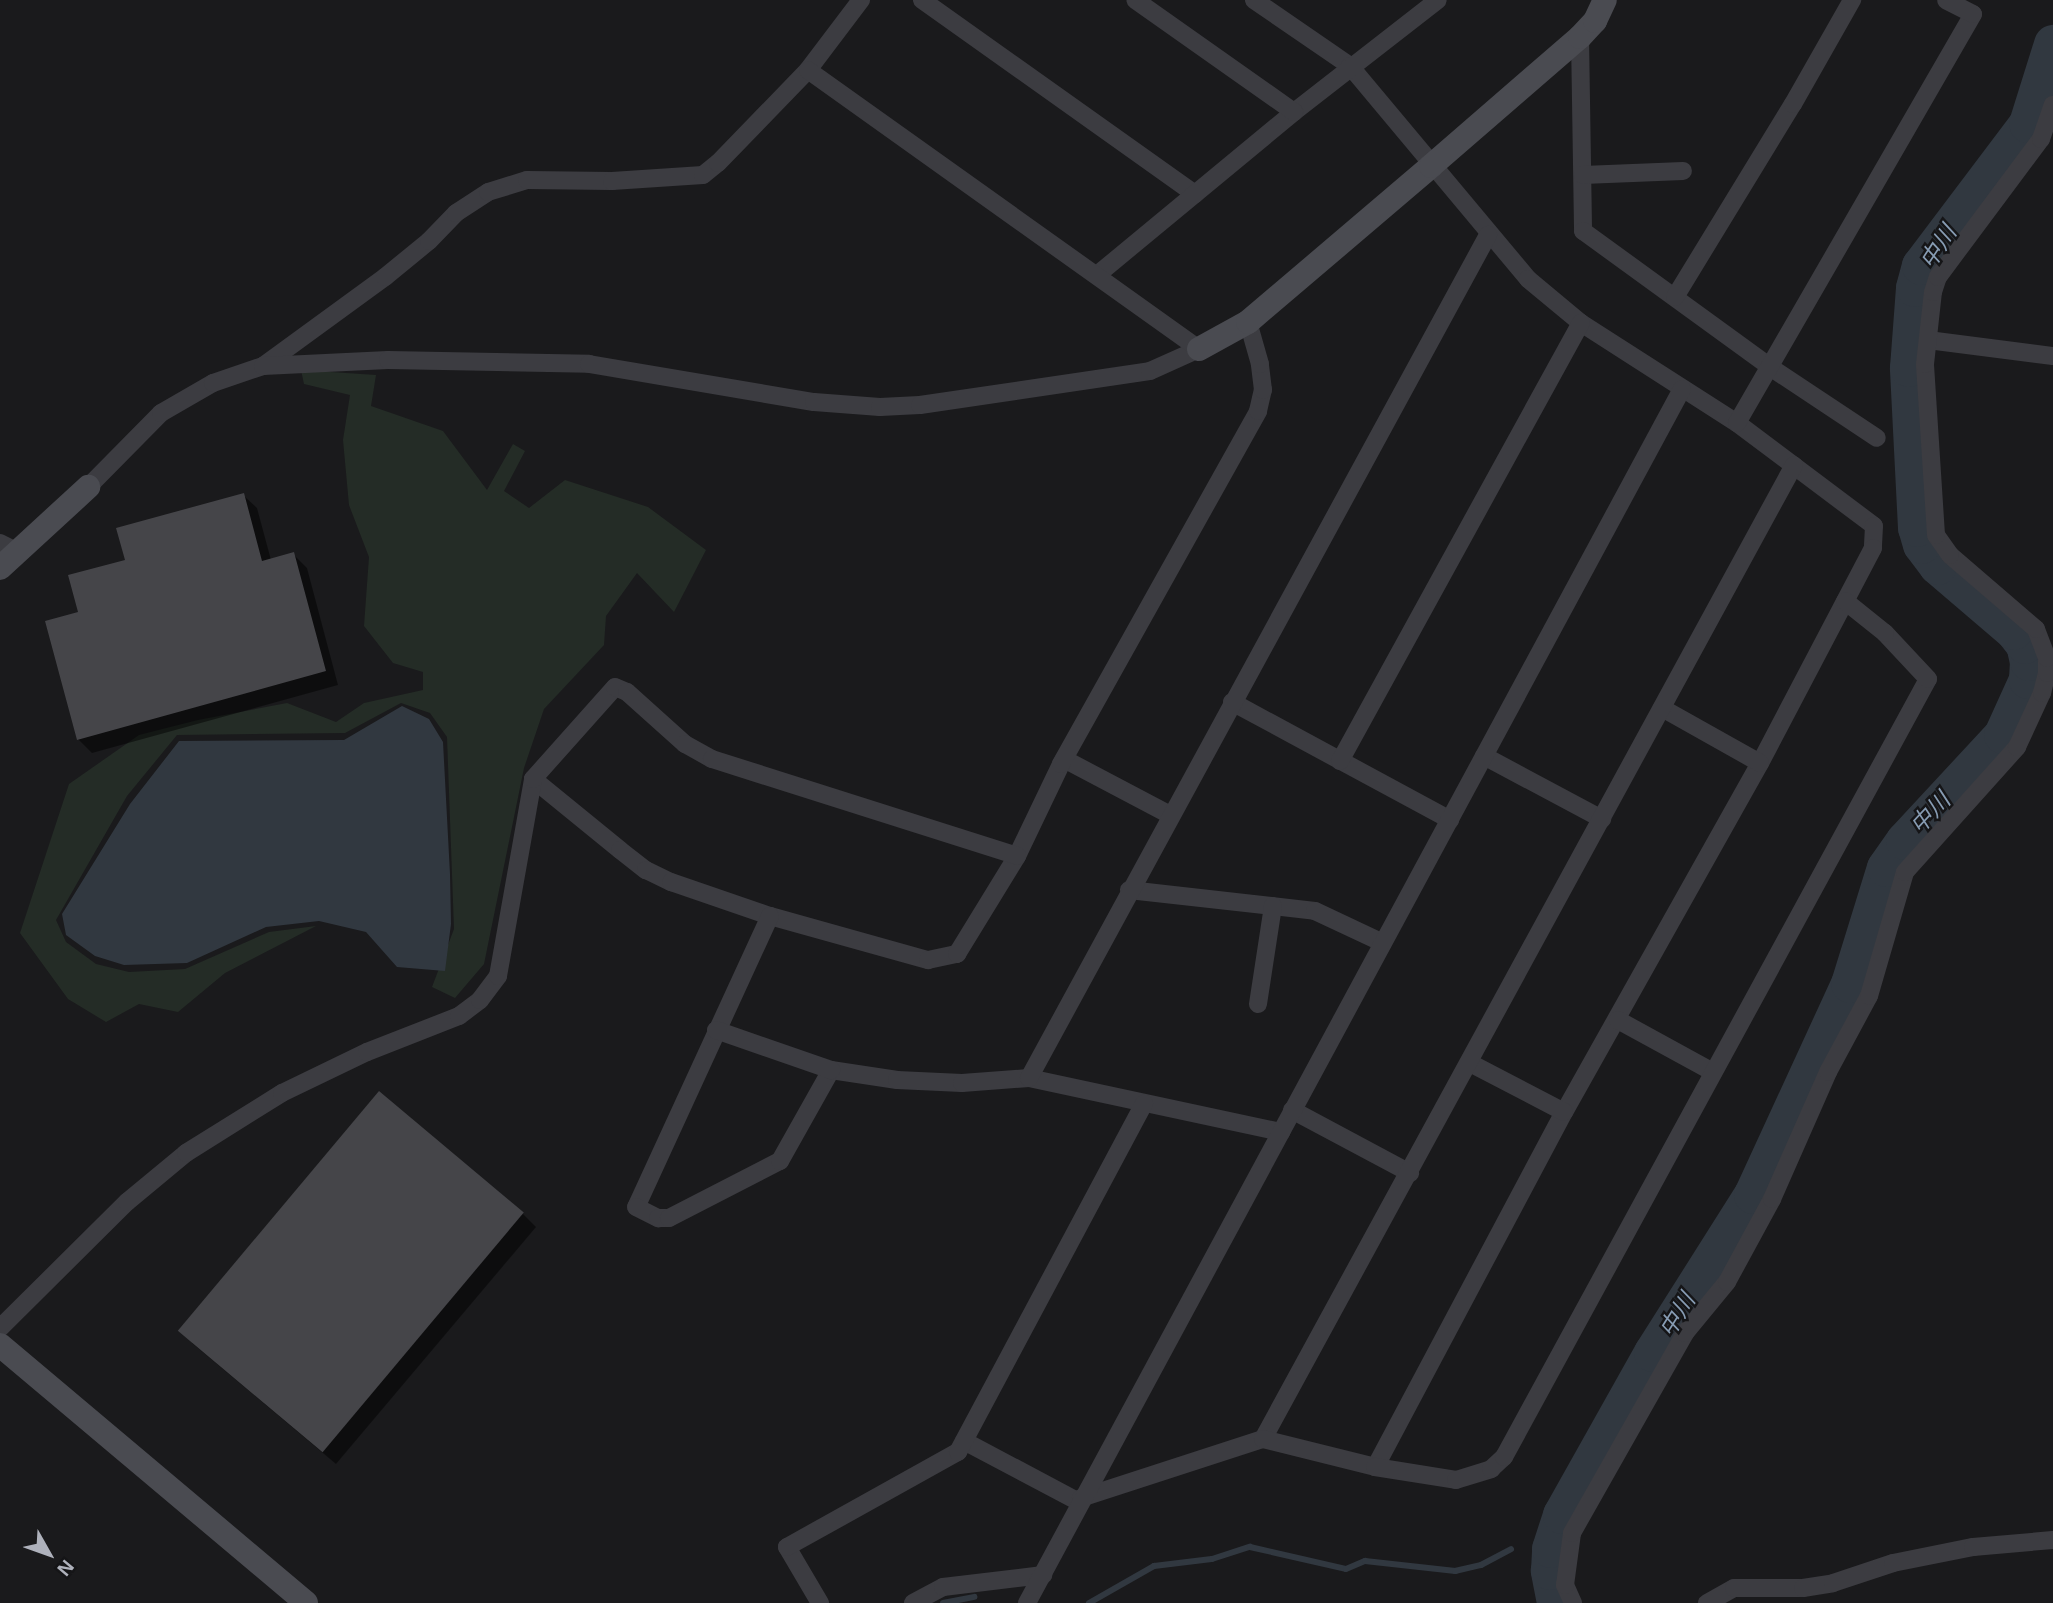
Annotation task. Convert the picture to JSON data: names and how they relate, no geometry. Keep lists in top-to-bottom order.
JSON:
{
  "water": ["中川"],
  "north": "bottom right"
}
